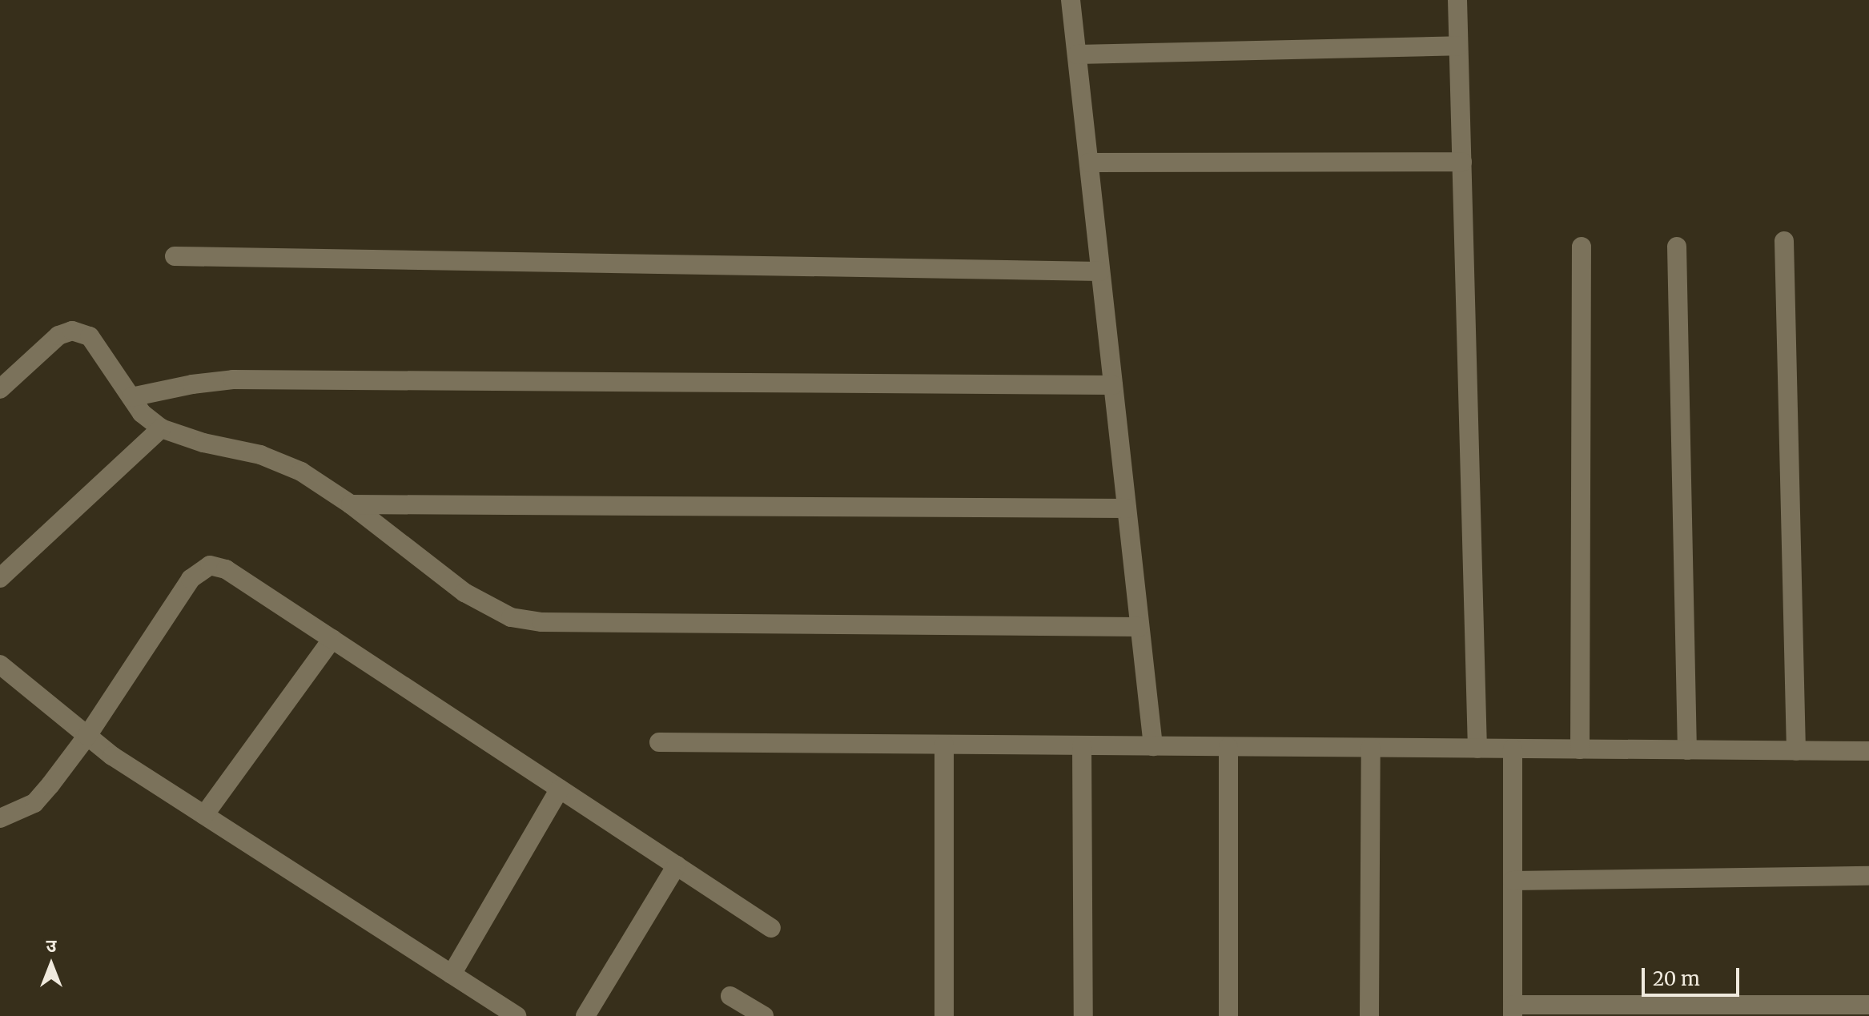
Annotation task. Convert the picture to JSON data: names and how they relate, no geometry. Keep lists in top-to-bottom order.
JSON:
{
  "scale_bar": "20 m",
  "north": "top"
}
